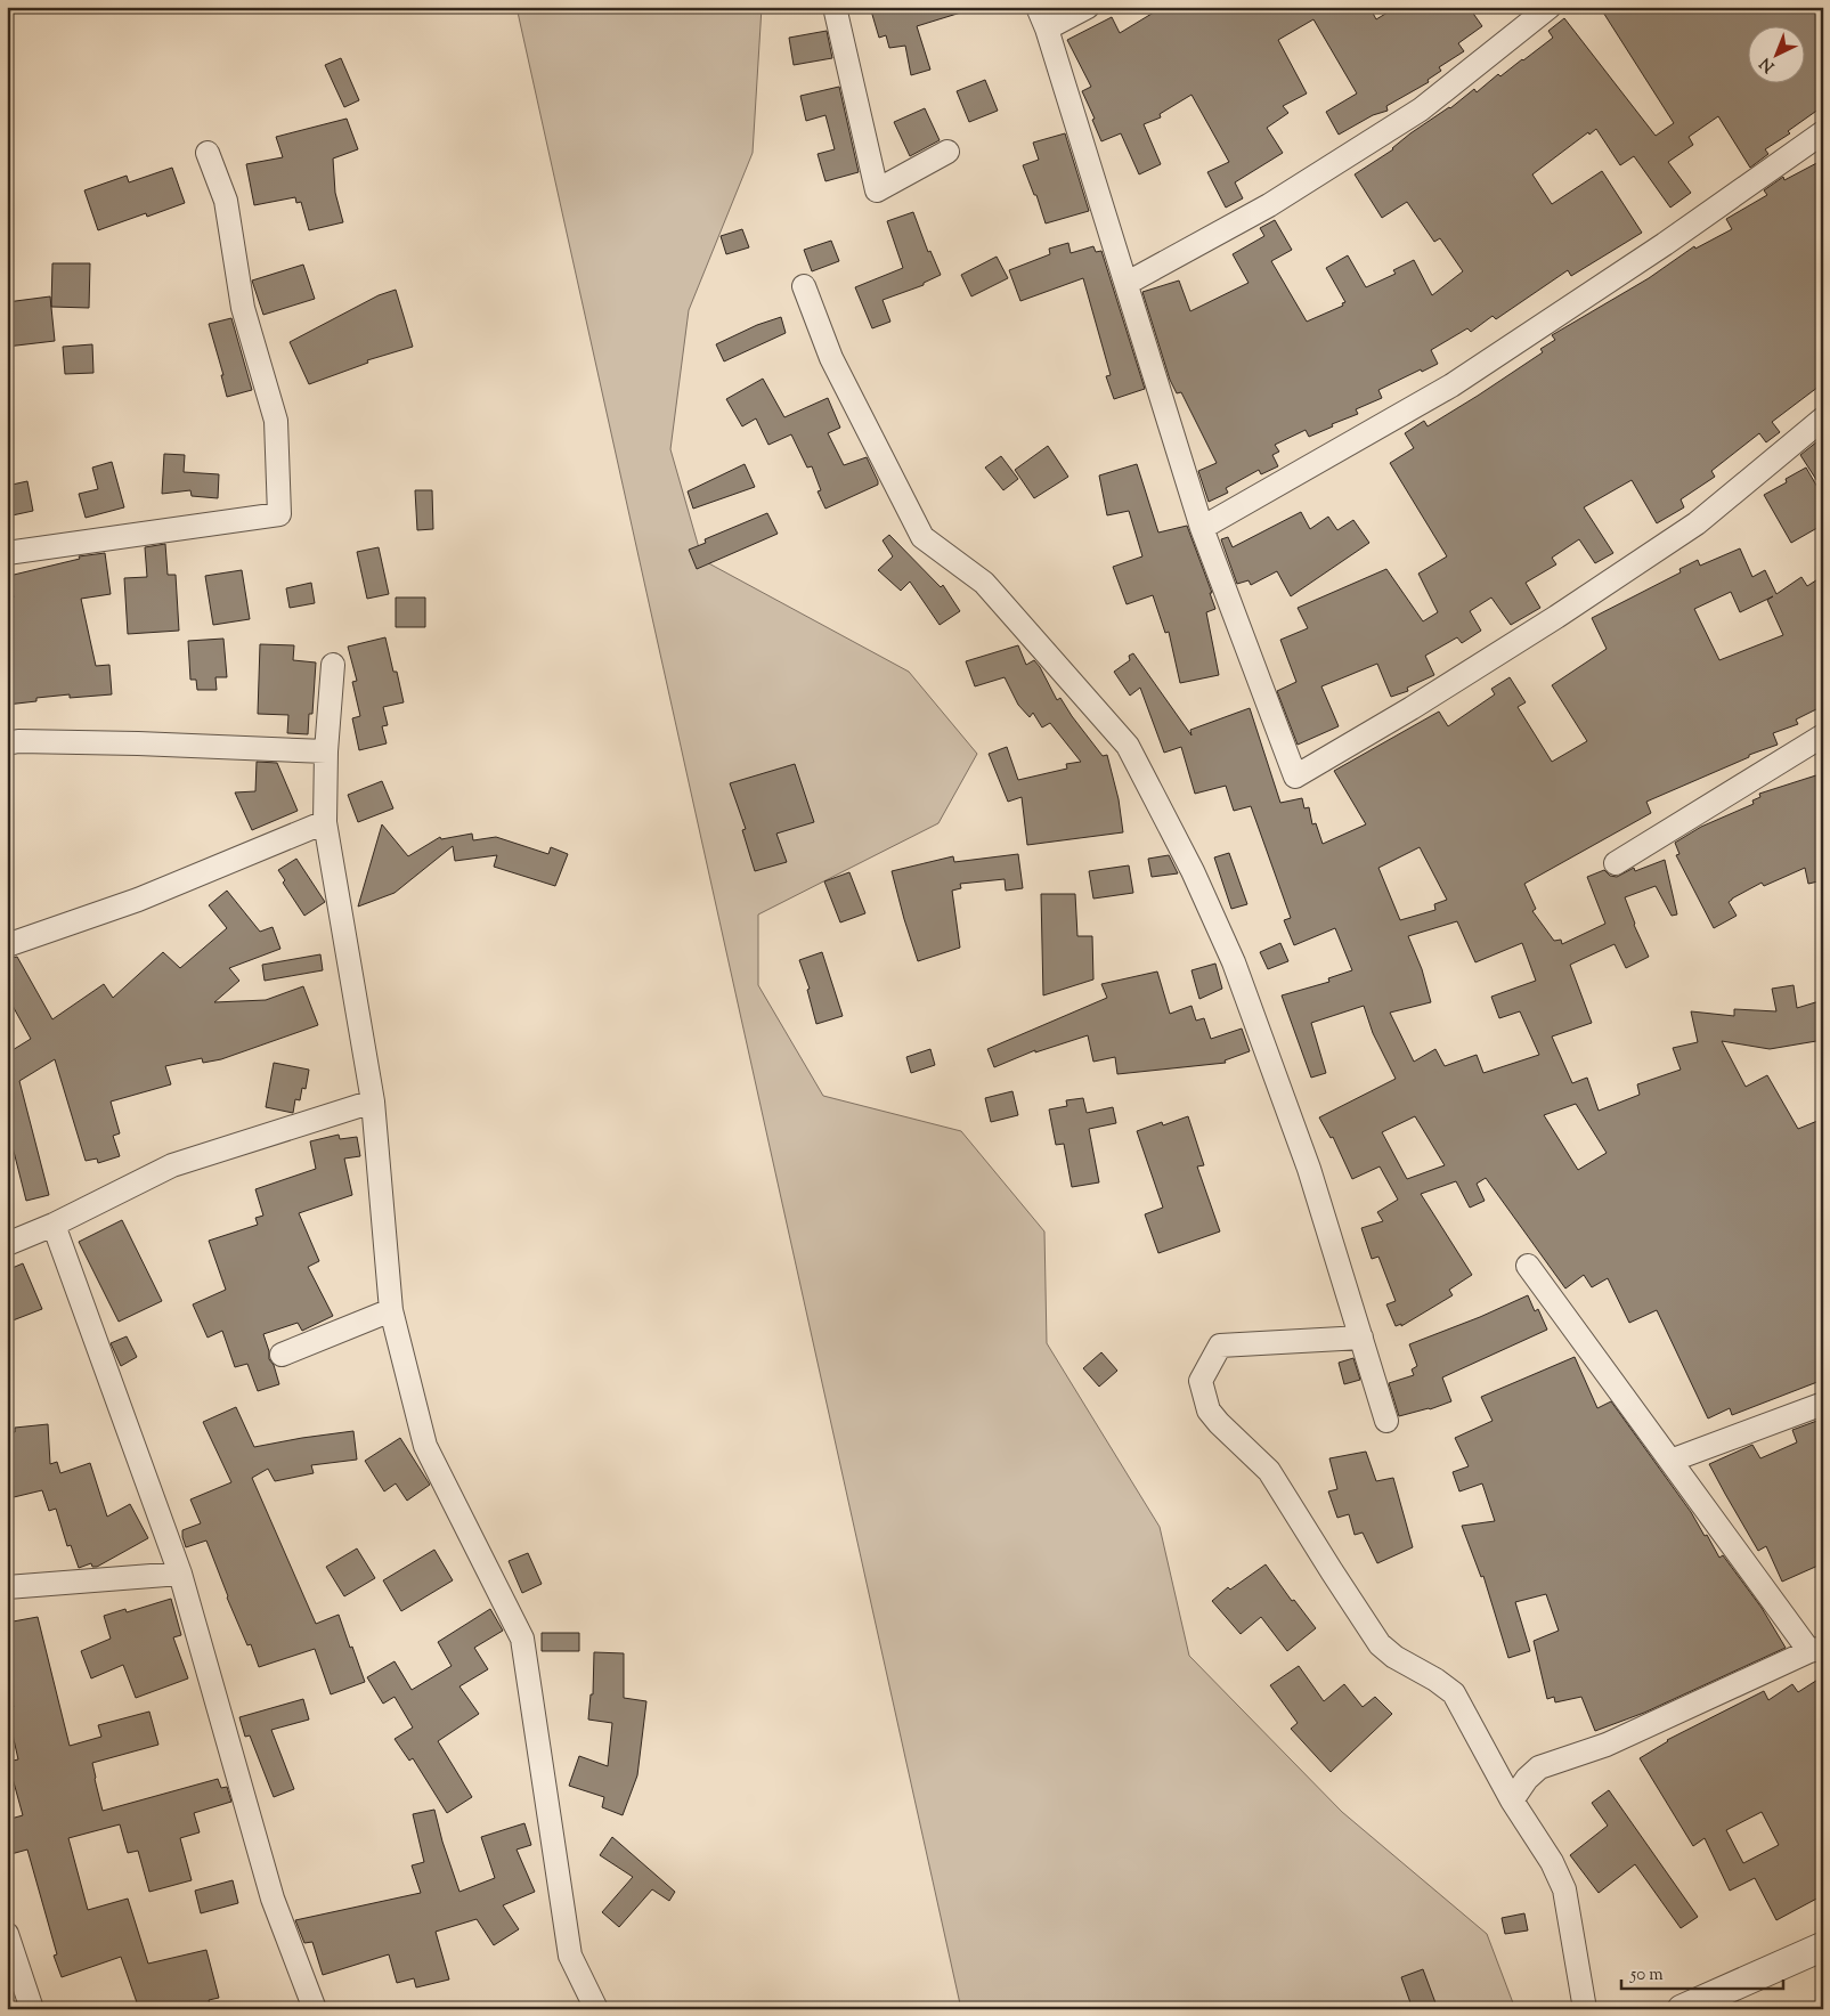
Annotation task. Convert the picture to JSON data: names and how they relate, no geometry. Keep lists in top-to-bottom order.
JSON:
{
  "scale_bar": "50 m",
  "north": "bottom left"
}
